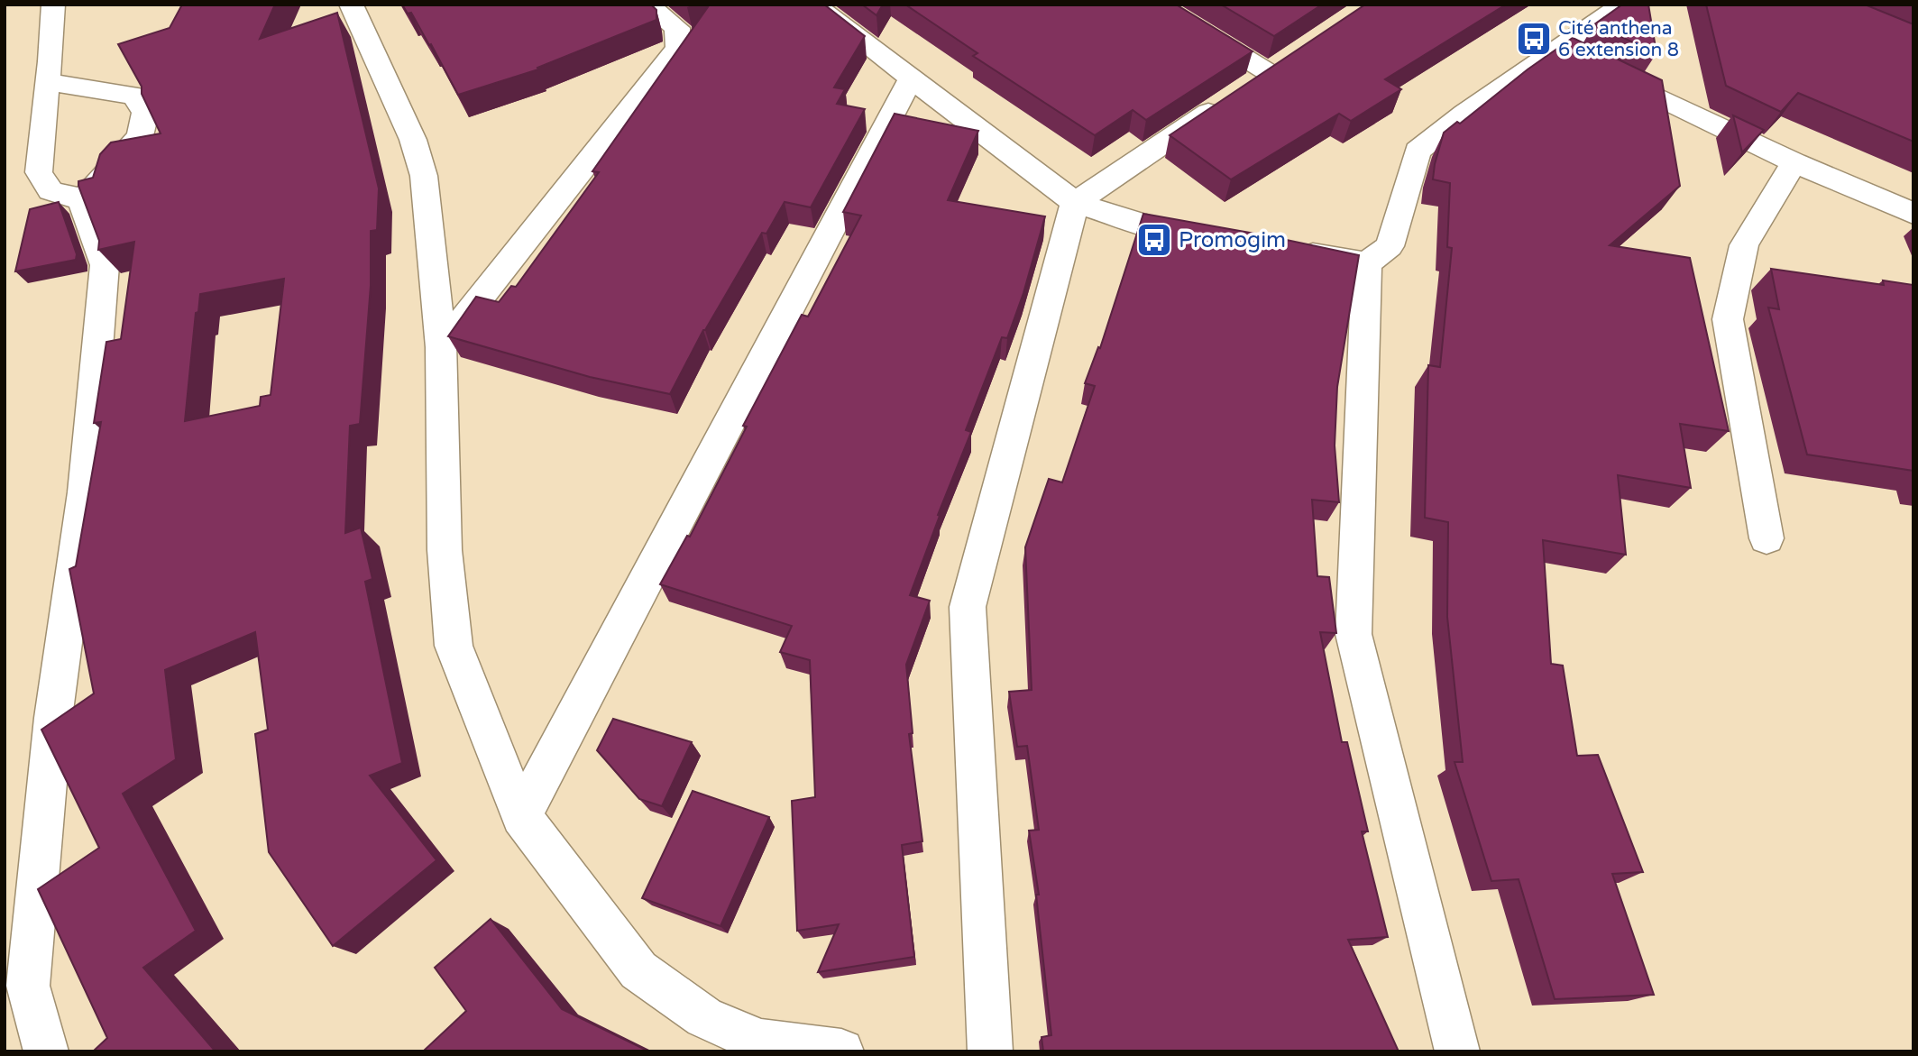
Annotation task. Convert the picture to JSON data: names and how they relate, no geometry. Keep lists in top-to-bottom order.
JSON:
{
  "places": {
    "bus stop": ["Cité anthena 6 extension 8", "Promogim"]
  }
}
